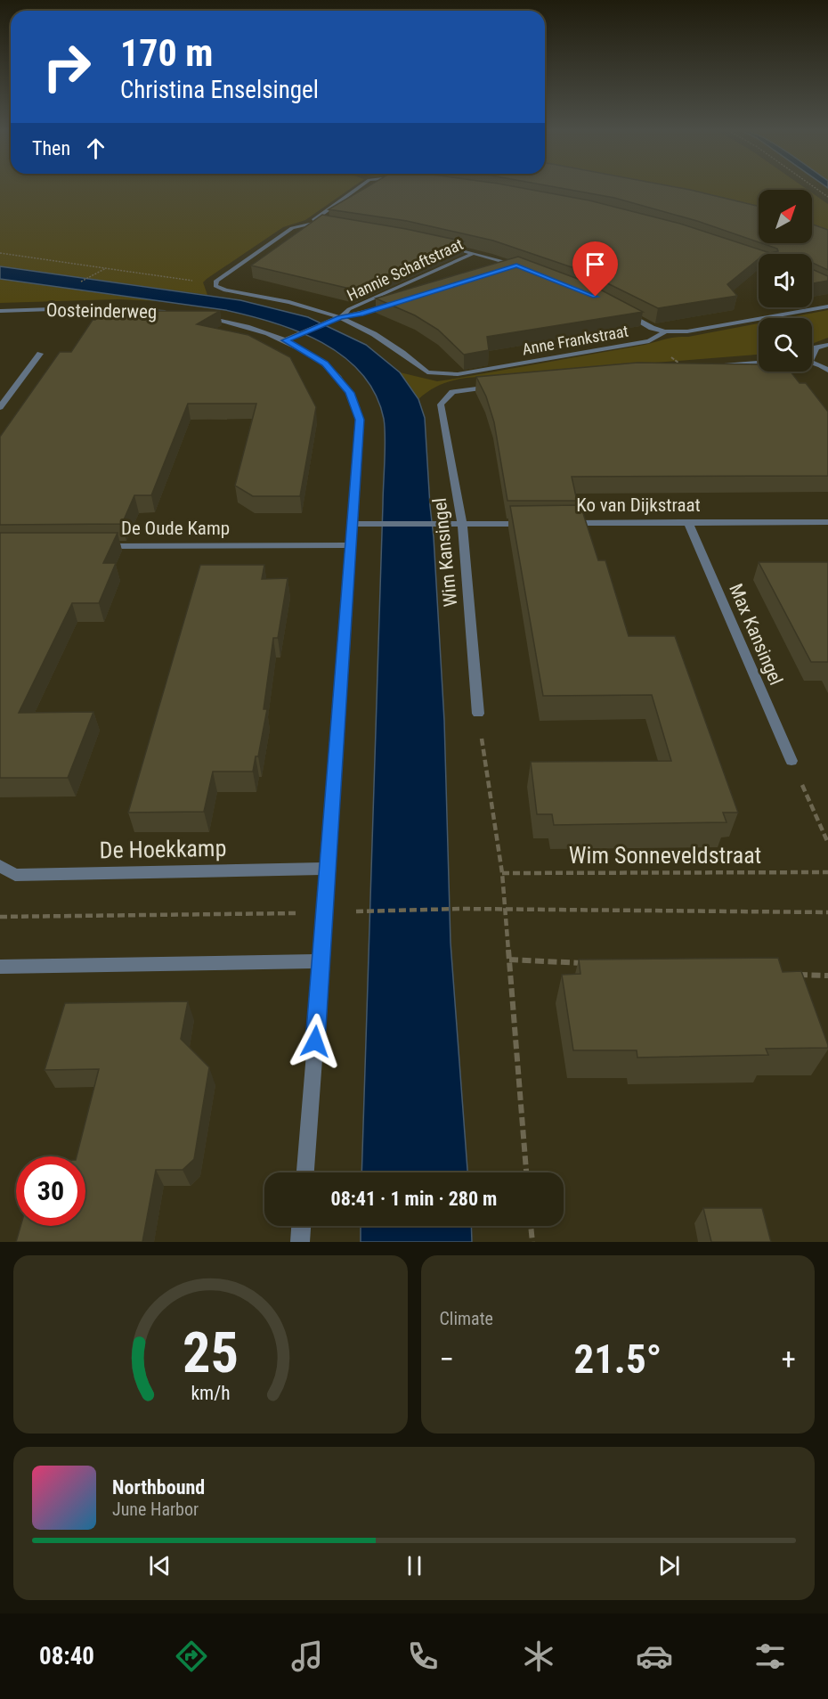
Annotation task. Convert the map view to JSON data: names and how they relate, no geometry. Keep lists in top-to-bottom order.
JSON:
{
  "streets": {
    "street": [
      "Hannie Schaftstraat",
      "Oosteinderweg",
      "Anne Frankstraat",
      "Ko van Dijkstraat",
      "De Oude Kamp",
      "Wim Kansingel",
      "Max Kansingel",
      "De Hoekkamp"
    ],
    "path": ["Wim Sonneveldstraat"]
  },
  "crossings": [
    ["Hannie Schaftstraat", "Anne Frankstraat"],
    ["Ko van Dijkstraat", "Max Kansingel"]
  ],
  "north": "top right",
  "page": {
    "turn": ["170 m", "Christina Enselsingel"],
    "then": "Then",
    "limit": "30",
    "trip": "08:41 · 1 min · 280 m",
    "tile": "Climate",
    "heat": ["−", "21.5°", "+"],
    "song": ["Northbound", "June Harbor"],
    "tabs": "08:40",
    "gauge": ["25", "km/h"]
  }
}
